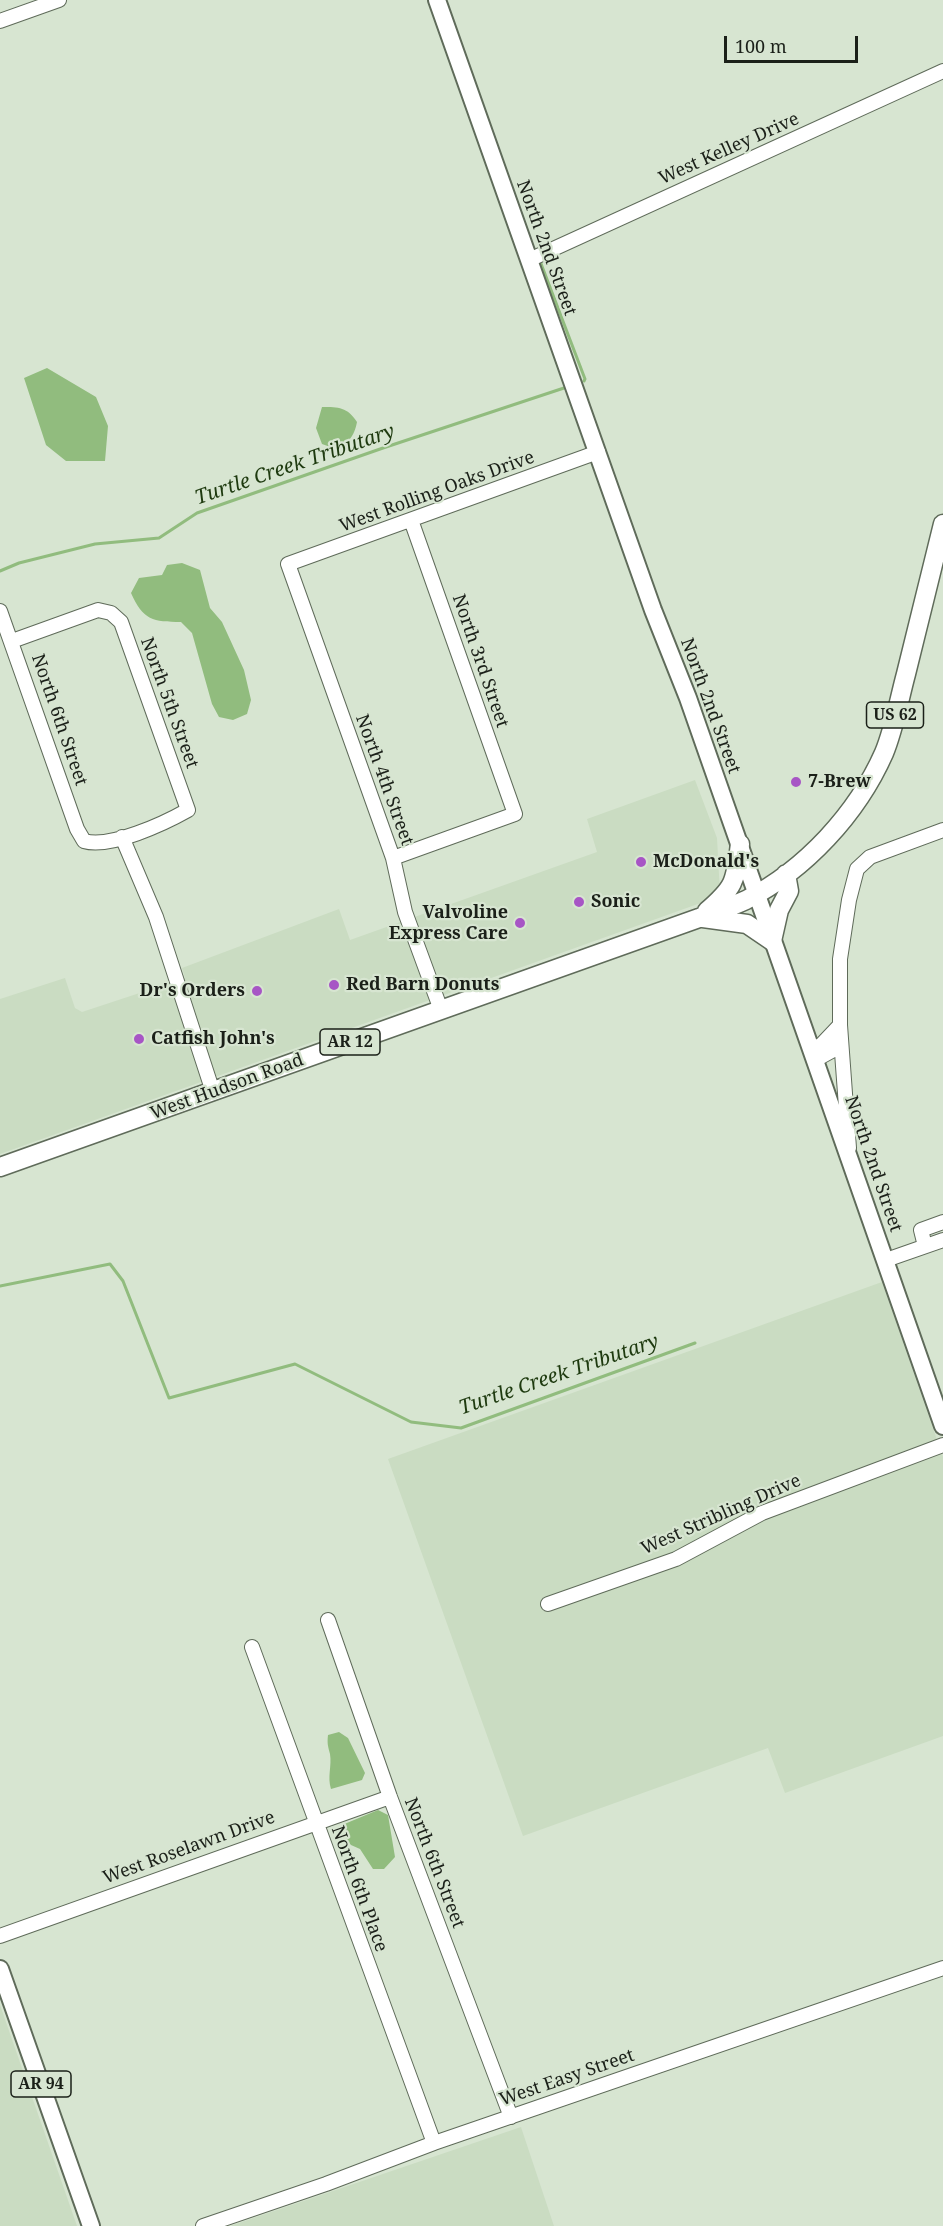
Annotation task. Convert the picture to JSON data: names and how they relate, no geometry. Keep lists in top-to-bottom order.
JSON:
{
  "streets": {
    "highway": ["US 62", "AR 12", "West Hudson Road"],
    "main road": ["North 2nd Street", "AR 94"],
    "street": [
      "West Kelley Drive",
      "West Rolling Oaks Drive",
      "North 3rd Street",
      "North 5th Street",
      "North 6th Street",
      "North 4th Street",
      "West Stribling Drive",
      "West Roselawn Drive",
      "North 6th Place",
      "West Easy Street"
    ]
  },
  "crossings": [
    ["West Kelley Drive", "North 2nd Street"],
    ["North 2nd Street", "West Rolling Oaks Drive"],
    ["North 2nd Street", "US 62"],
    ["North 2nd Street", "AR 12"],
    ["North 2nd Street", "West Hudson Road"],
    ["West Rolling Oaks Drive", "North 3rd Street"],
    ["West Rolling Oaks Drive", "North 4th Street"],
    ["North 3rd Street", "North 4th Street"],
    ["North 5th Street", "North 6th Street"],
    ["US 62", "West Hudson Road"],
    ["North 6th Street", "West Roselawn Drive"],
    ["North 6th Street", "West Easy Street"],
    ["North 4th Street", "West Hudson Road"],
    ["AR 12", "West Hudson Road"],
    ["West Roselawn Drive", "North 6th Place"],
    ["North 6th Place", "West Easy Street"]
  ],
  "water": ["Turtle Creek Tributary"],
  "places": [
    "7-Brew",
    "McDonald's",
    "Sonic",
    "Valvoline Express Care",
    "Red Barn Donuts",
    "Dr's Orders",
    "Catfish John's"
  ],
  "scale_bar": "100 m"
}
